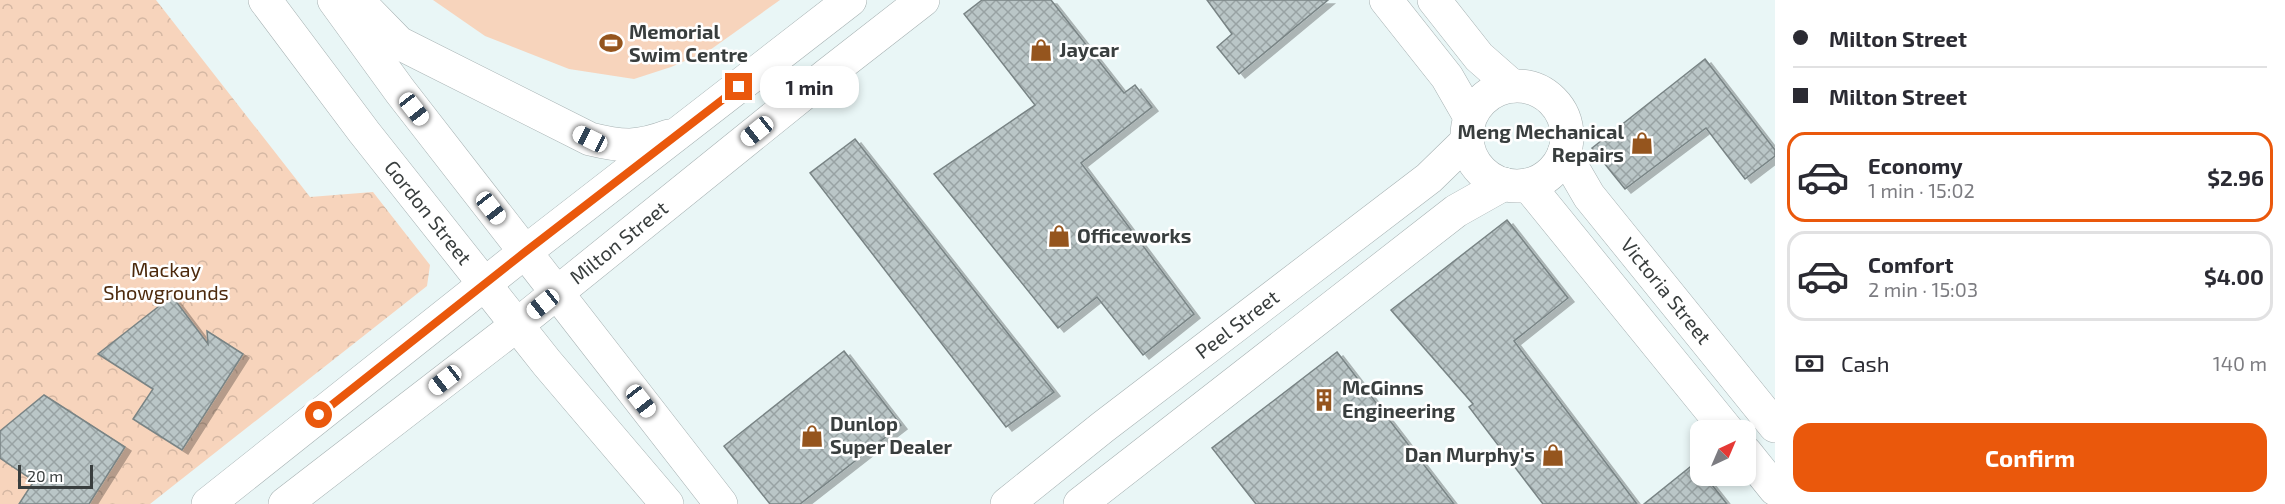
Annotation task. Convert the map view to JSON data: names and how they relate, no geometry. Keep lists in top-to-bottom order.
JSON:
{
  "streets": {
    "street": [
      "Gordon Street",
      "Milton Street",
      "Victoria Street",
      "Peel Street"
    ]
  },
  "crossings": [
    ["Gordon Street", "Milton Street"],
    ["Victoria Street", "Peel Street"]
  ],
  "parks": ["Mackay Showgrounds"],
  "places": {
    "sports": ["Memorial Swim Centre"],
    "shop": [
      "Jaycar",
      "Meng Mechanical Repairs",
      "Officeworks",
      "Dunlop Super Dealer",
      "Dan Murphy's"
    ],
    "building": ["McGinns Engineering"]
  },
  "scale_bar": "20 m",
  "north": "top right",
  "page": {
    "banner": ["Milton Street", "Milton Street"],
    "bubble": "1 min",
    "list": [
      {
        "name": "Economy",
        "note": "1 min · 15:02",
        "value": "$2.96"
      },
      {
        "name": "Comfort",
        "note": "2 min · 15:03",
        "value": "$4.00"
      }
    ],
    "pay": ["Cash", "140 m"],
    "buttons": "Confirm",
    "scale": "20 m"
  }
}
